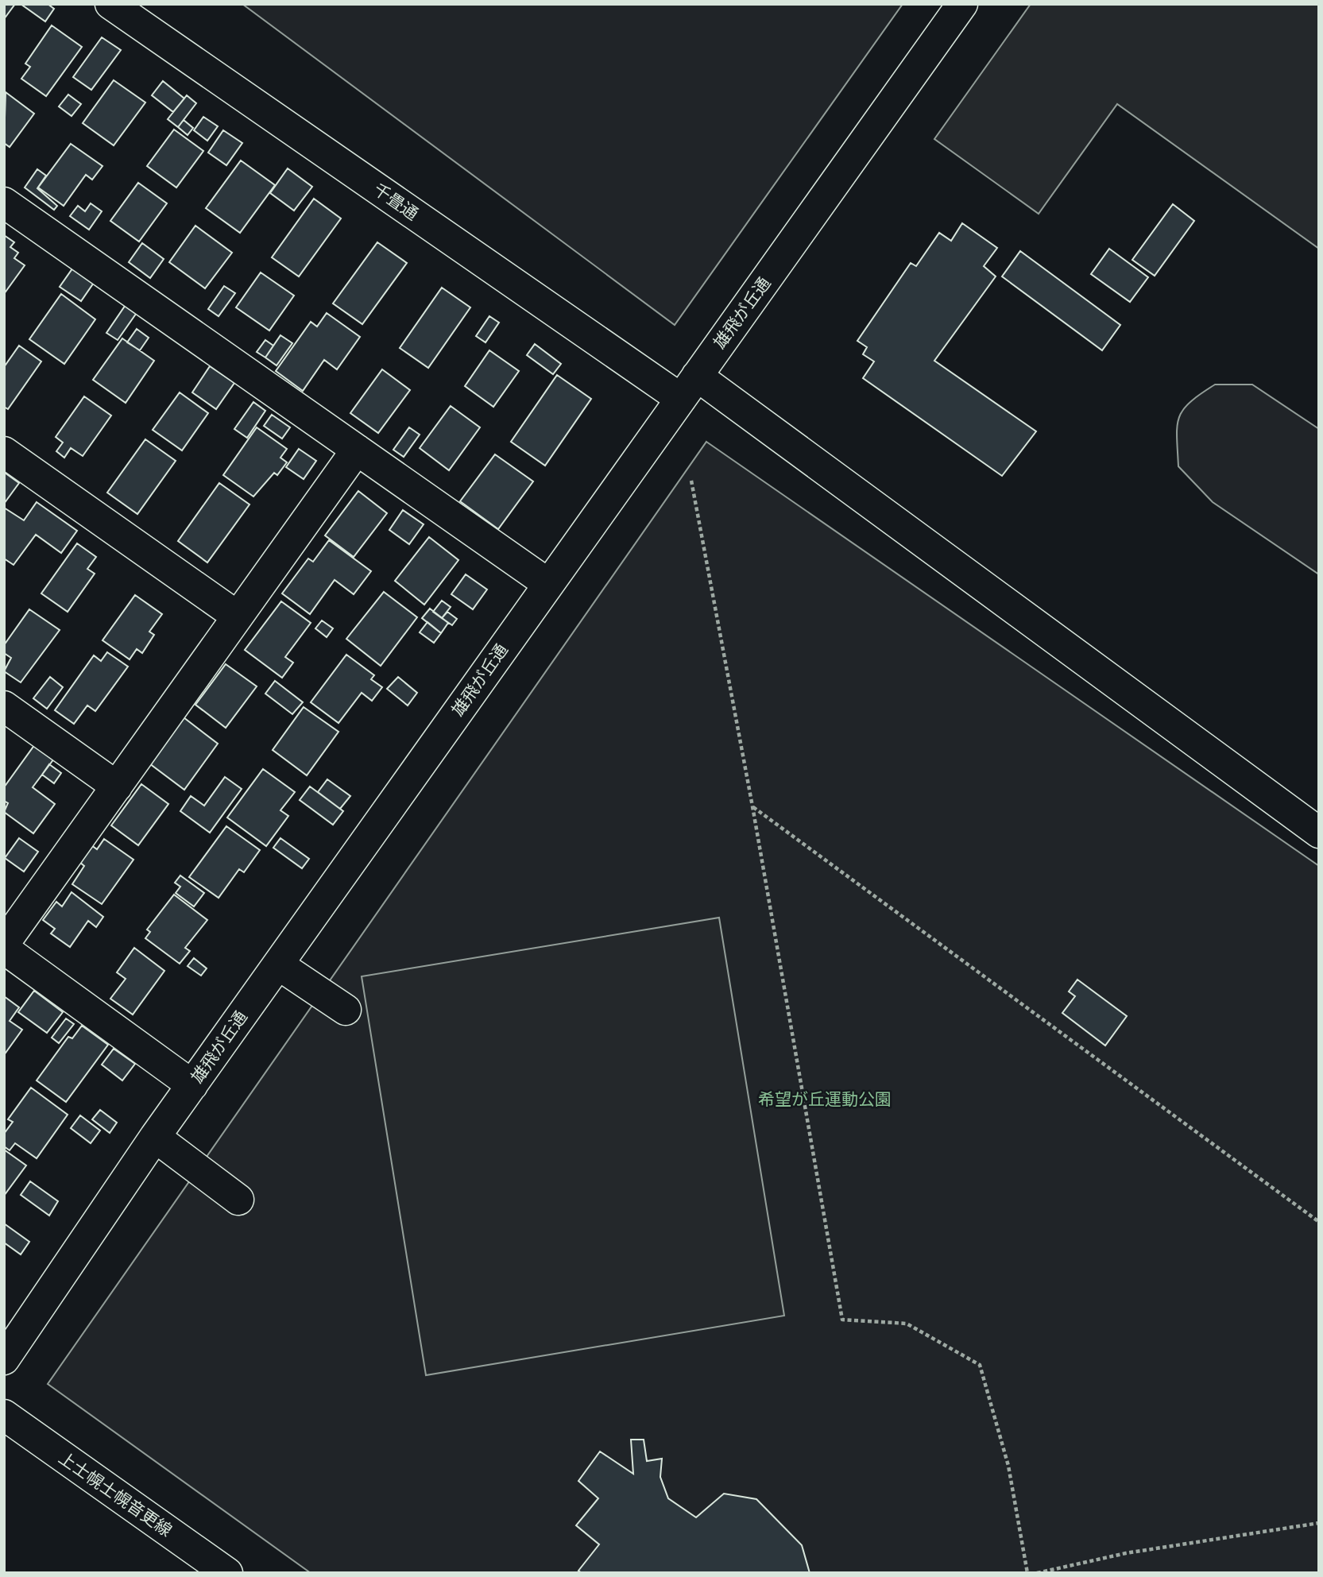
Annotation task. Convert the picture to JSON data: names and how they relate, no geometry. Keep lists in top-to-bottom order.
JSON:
{
  "streets": {
    "street": ["千畳通", "雄飛が丘通", "上士幌士幌音更線"]
  },
  "crossings": [
    ["千畳通", "雄飛が丘通"]
  ],
  "parks": ["希望が丘運動公園"]
}
